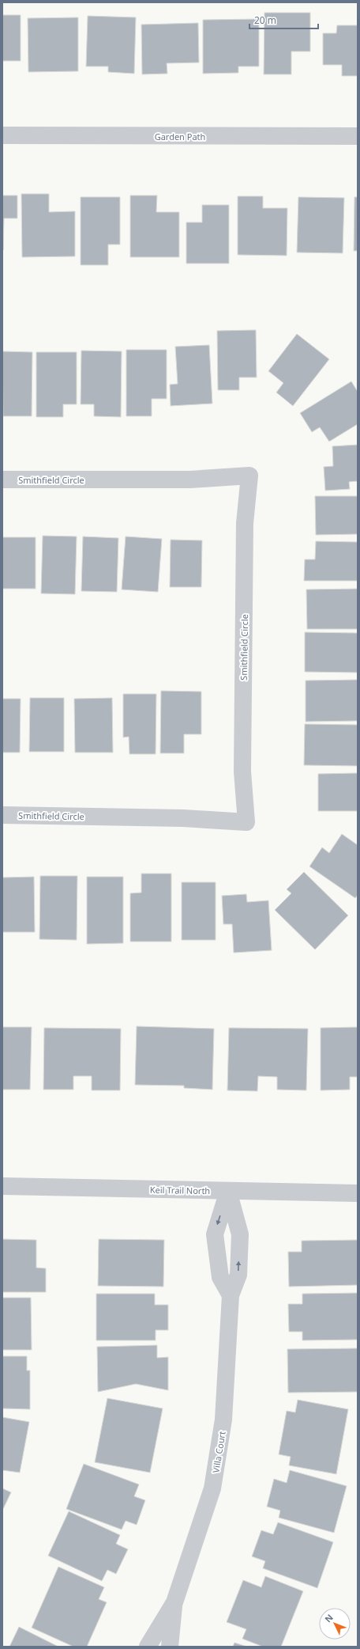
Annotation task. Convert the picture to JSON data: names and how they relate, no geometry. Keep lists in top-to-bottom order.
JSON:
{
  "streets": {
    "street": [
      "Garden Path",
      "Smithfield Circle",
      "Keil Trail North",
      "Villa Court"
    ]
  },
  "crossings": [
    ["Keil Trail North", "Villa Court"]
  ],
  "scale_bar": "20 m",
  "north": "top left"
}
